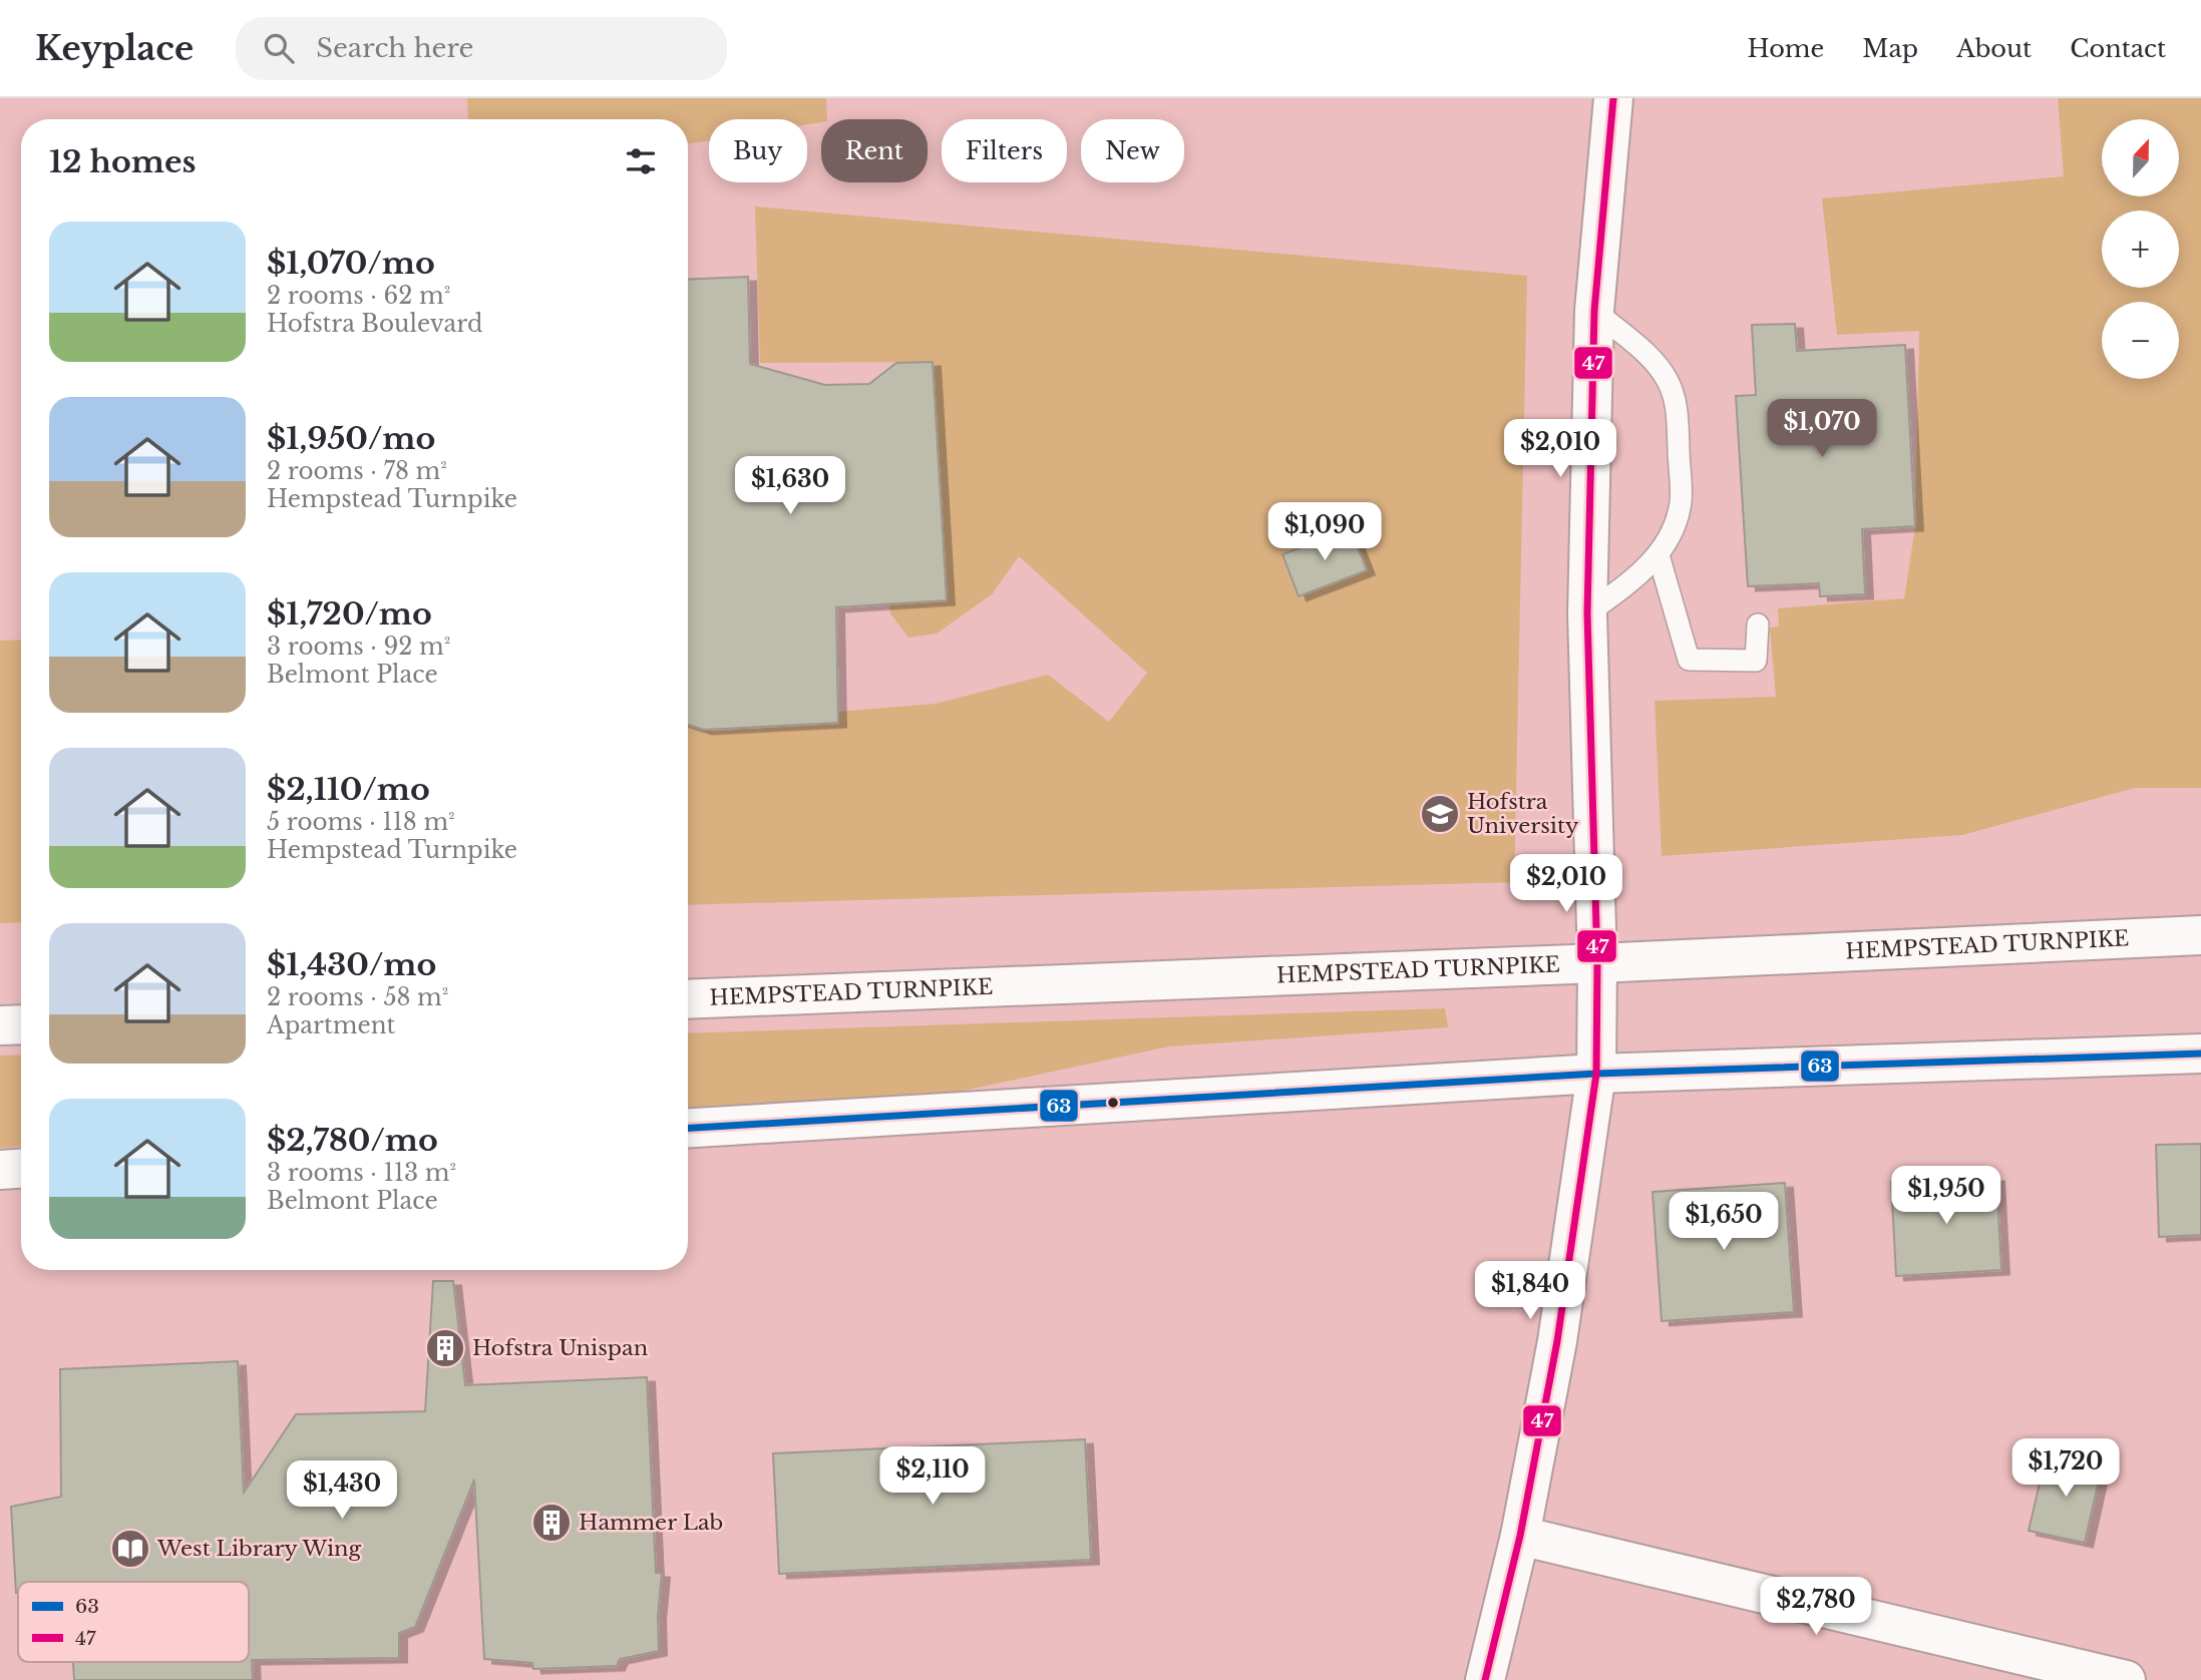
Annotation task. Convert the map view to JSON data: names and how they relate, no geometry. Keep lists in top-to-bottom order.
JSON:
{
  "streets": {
    "main road": ["HEMPSTEAD TURNPIKE"]
  },
  "places": {
    "school or university": ["Hofstra University"],
    "building": ["Hofstra Unispan", "Hammer Lab"],
    "library": ["West Library Wing"]
  },
  "lines": ["transit line 47", "transit line 63"],
  "legend": ["63", "47"],
  "north": "top",
  "page": {
    "header": "Keyplace",
    "search": "Search here",
    "nav": [
      "Home",
      "Map",
      "About",
      "Contact"
    ],
    "map_buttons": ["+", "−"],
    "chip": [
      "Buy",
      "Rent",
      "Filters",
      "New"
    ],
    "heading": "12 homes",
    "list": [
      {
        "name": "$1,070/mo",
        "note": "2 rooms · 62 m² · Hofstra Boulevard"
      },
      {
        "name": "$1,950/mo",
        "note": "2 rooms · 78 m² · Hempstead Turnpike"
      },
      {
        "name": "$1,720/mo",
        "note": "3 rooms · 92 m² · Belmont Place"
      },
      {
        "name": "$2,110/mo",
        "note": "5 rooms · 118 m² · Hempstead Turnpike"
      },
      {
        "name": "$1,430/mo",
        "note": "2 rooms · 58 m² · Apartment"
      },
      {
        "name": "$2,780/mo",
        "note": "3 rooms · 113 m² · Belmont Place"
      }
    ],
    "price": [
      "$1,070",
      "$2,010",
      "$1,630",
      "$1,090",
      "$2,010",
      "$1,950",
      "$1,650",
      "$1,840",
      "$1,720",
      "$2,110",
      "$1,430",
      "$2,780"
    ]
  }
}
